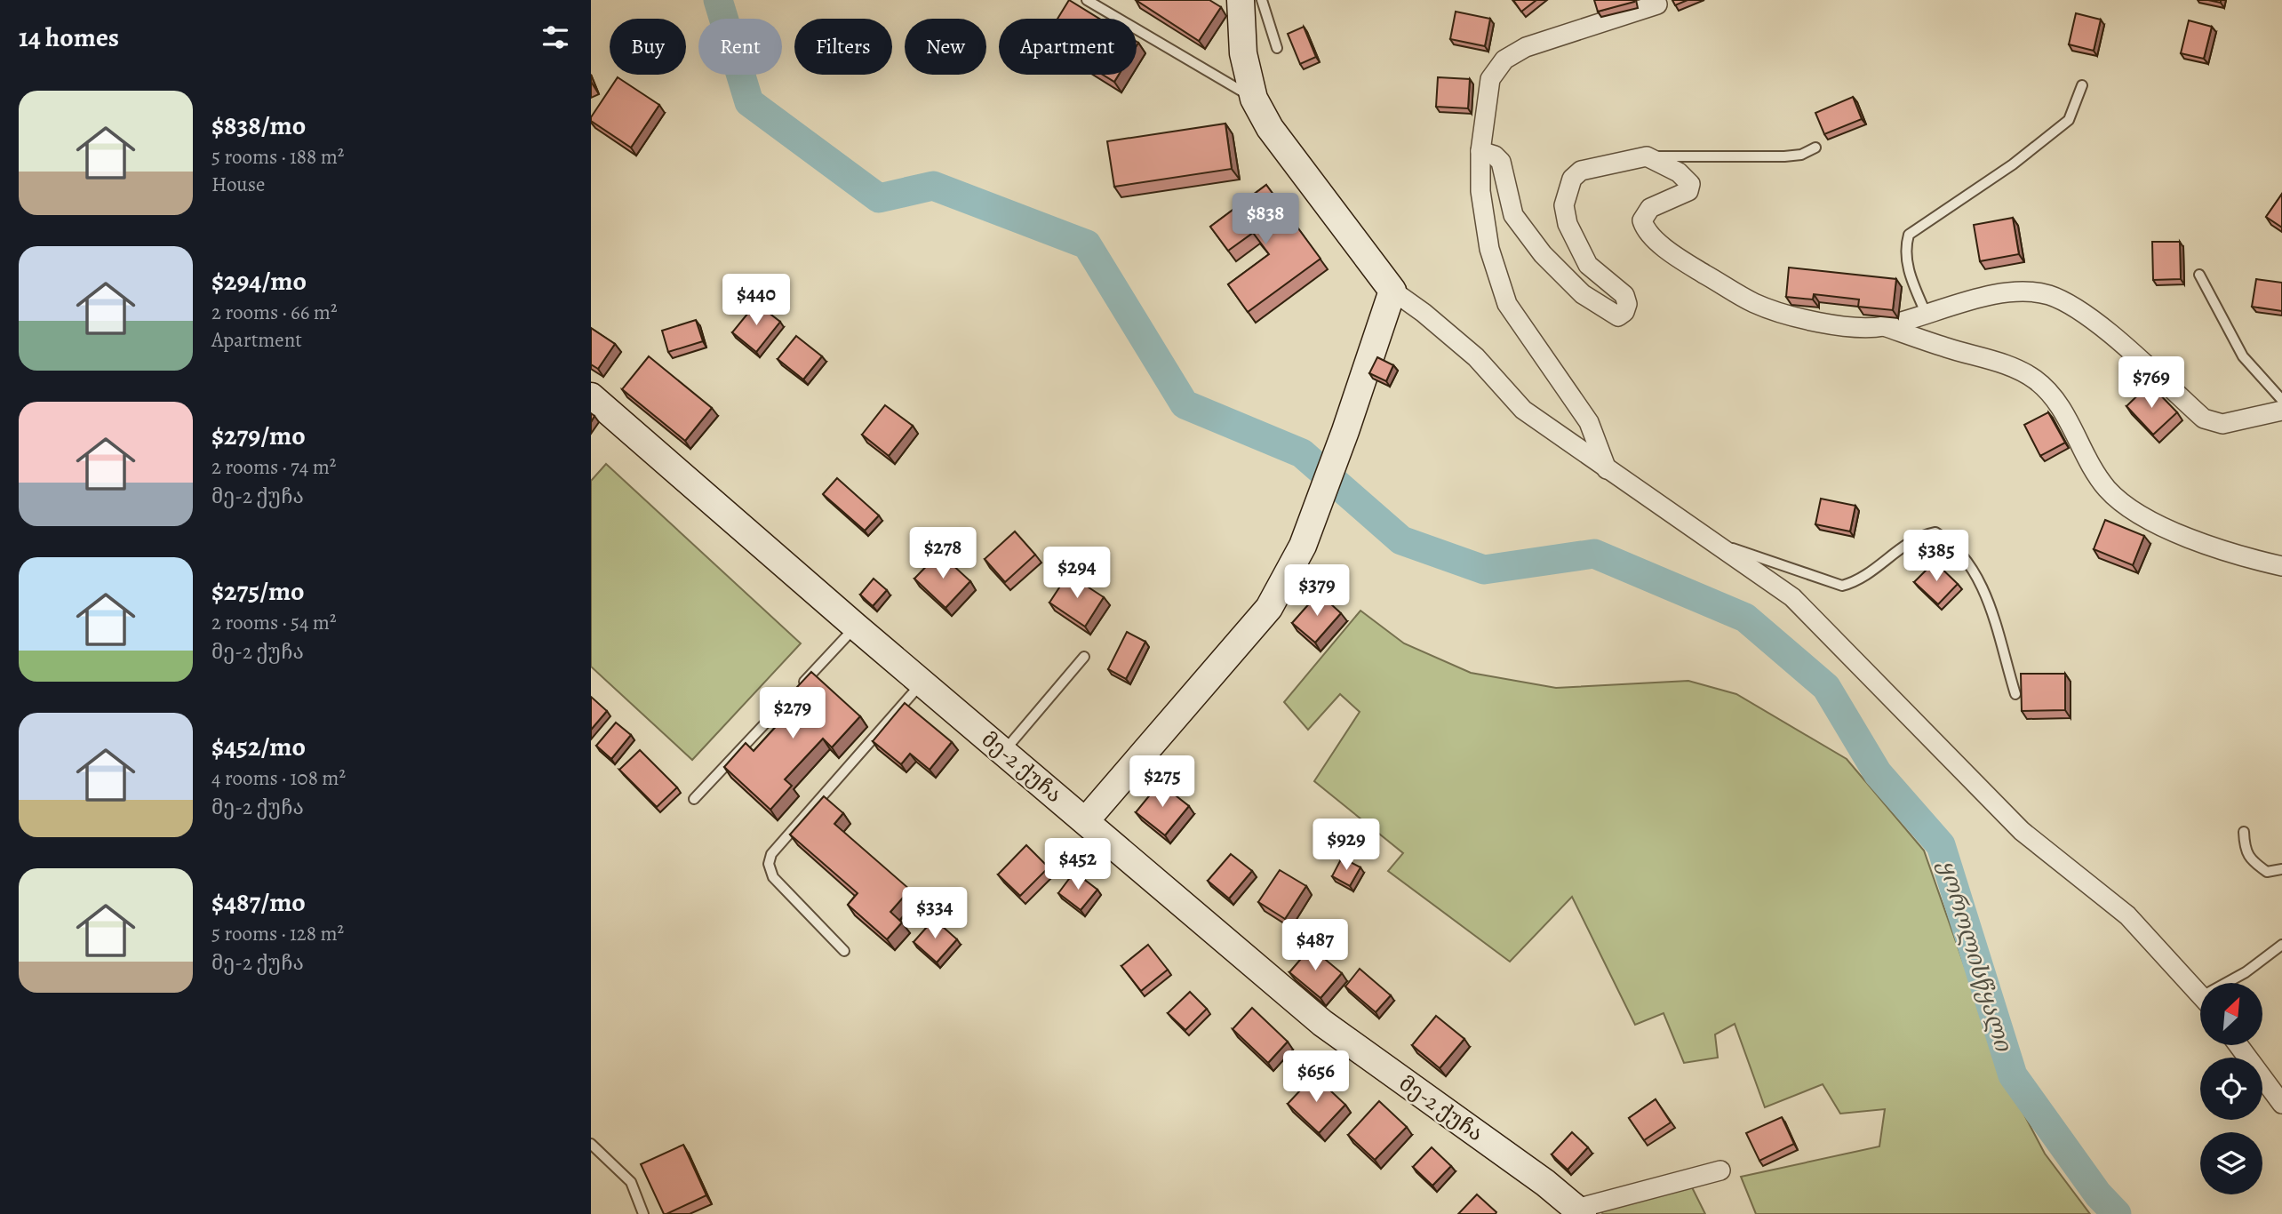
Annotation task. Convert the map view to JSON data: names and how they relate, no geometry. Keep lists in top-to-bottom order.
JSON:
{
  "streets": {
    "street": ["მე-2 ქუჩა"]
  },
  "water": ["ყოროლისწყალი"],
  "north": "top right",
  "page": {
    "heading": "14 homes",
    "chip": [
      "Buy",
      "Rent",
      "Filters",
      "New",
      "Apartment"
    ],
    "list": [
      {
        "name": "$838/mo",
        "note": "5 rooms · 188 m² · House"
      },
      {
        "name": "$294/mo",
        "note": "2 rooms · 66 m² · Apartment"
      },
      {
        "name": "$279/mo",
        "note": "2 rooms · 74 m² · მე-2 ქუჩა"
      },
      {
        "name": "$275/mo",
        "note": "2 rooms · 54 m² · მე-2 ქუჩა"
      },
      {
        "name": "$452/mo",
        "note": "4 rooms · 108 m² · მე-2 ქუჩა"
      },
      {
        "name": "$487/mo",
        "note": "5 rooms · 128 m² · მე-2 ქუჩა"
      }
    ],
    "price": [
      "$838",
      "$440",
      "$769",
      "$278",
      "$385",
      "$294",
      "$379",
      "$279",
      "$275",
      "$929",
      "$452",
      "$334",
      "$487",
      "$656"
    ]
  }
}
